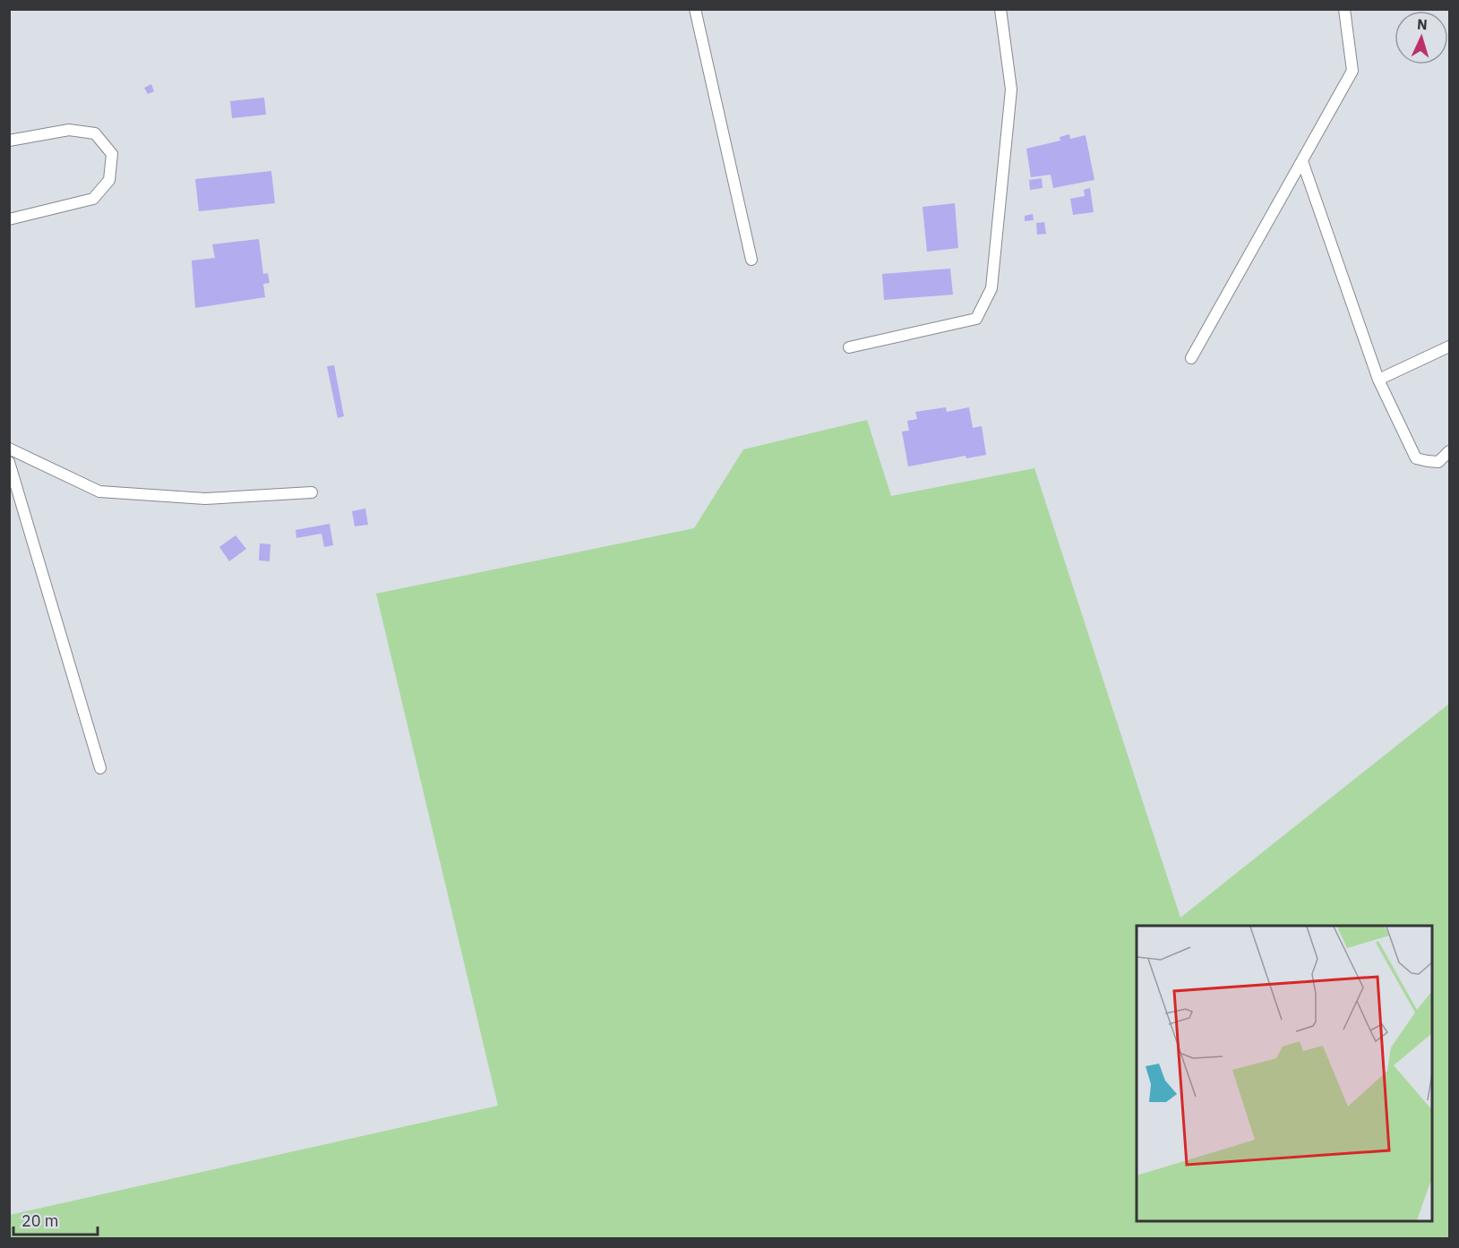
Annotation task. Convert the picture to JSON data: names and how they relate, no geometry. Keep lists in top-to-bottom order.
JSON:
{
  "scale_bar": "20 m",
  "north": "top"
}
